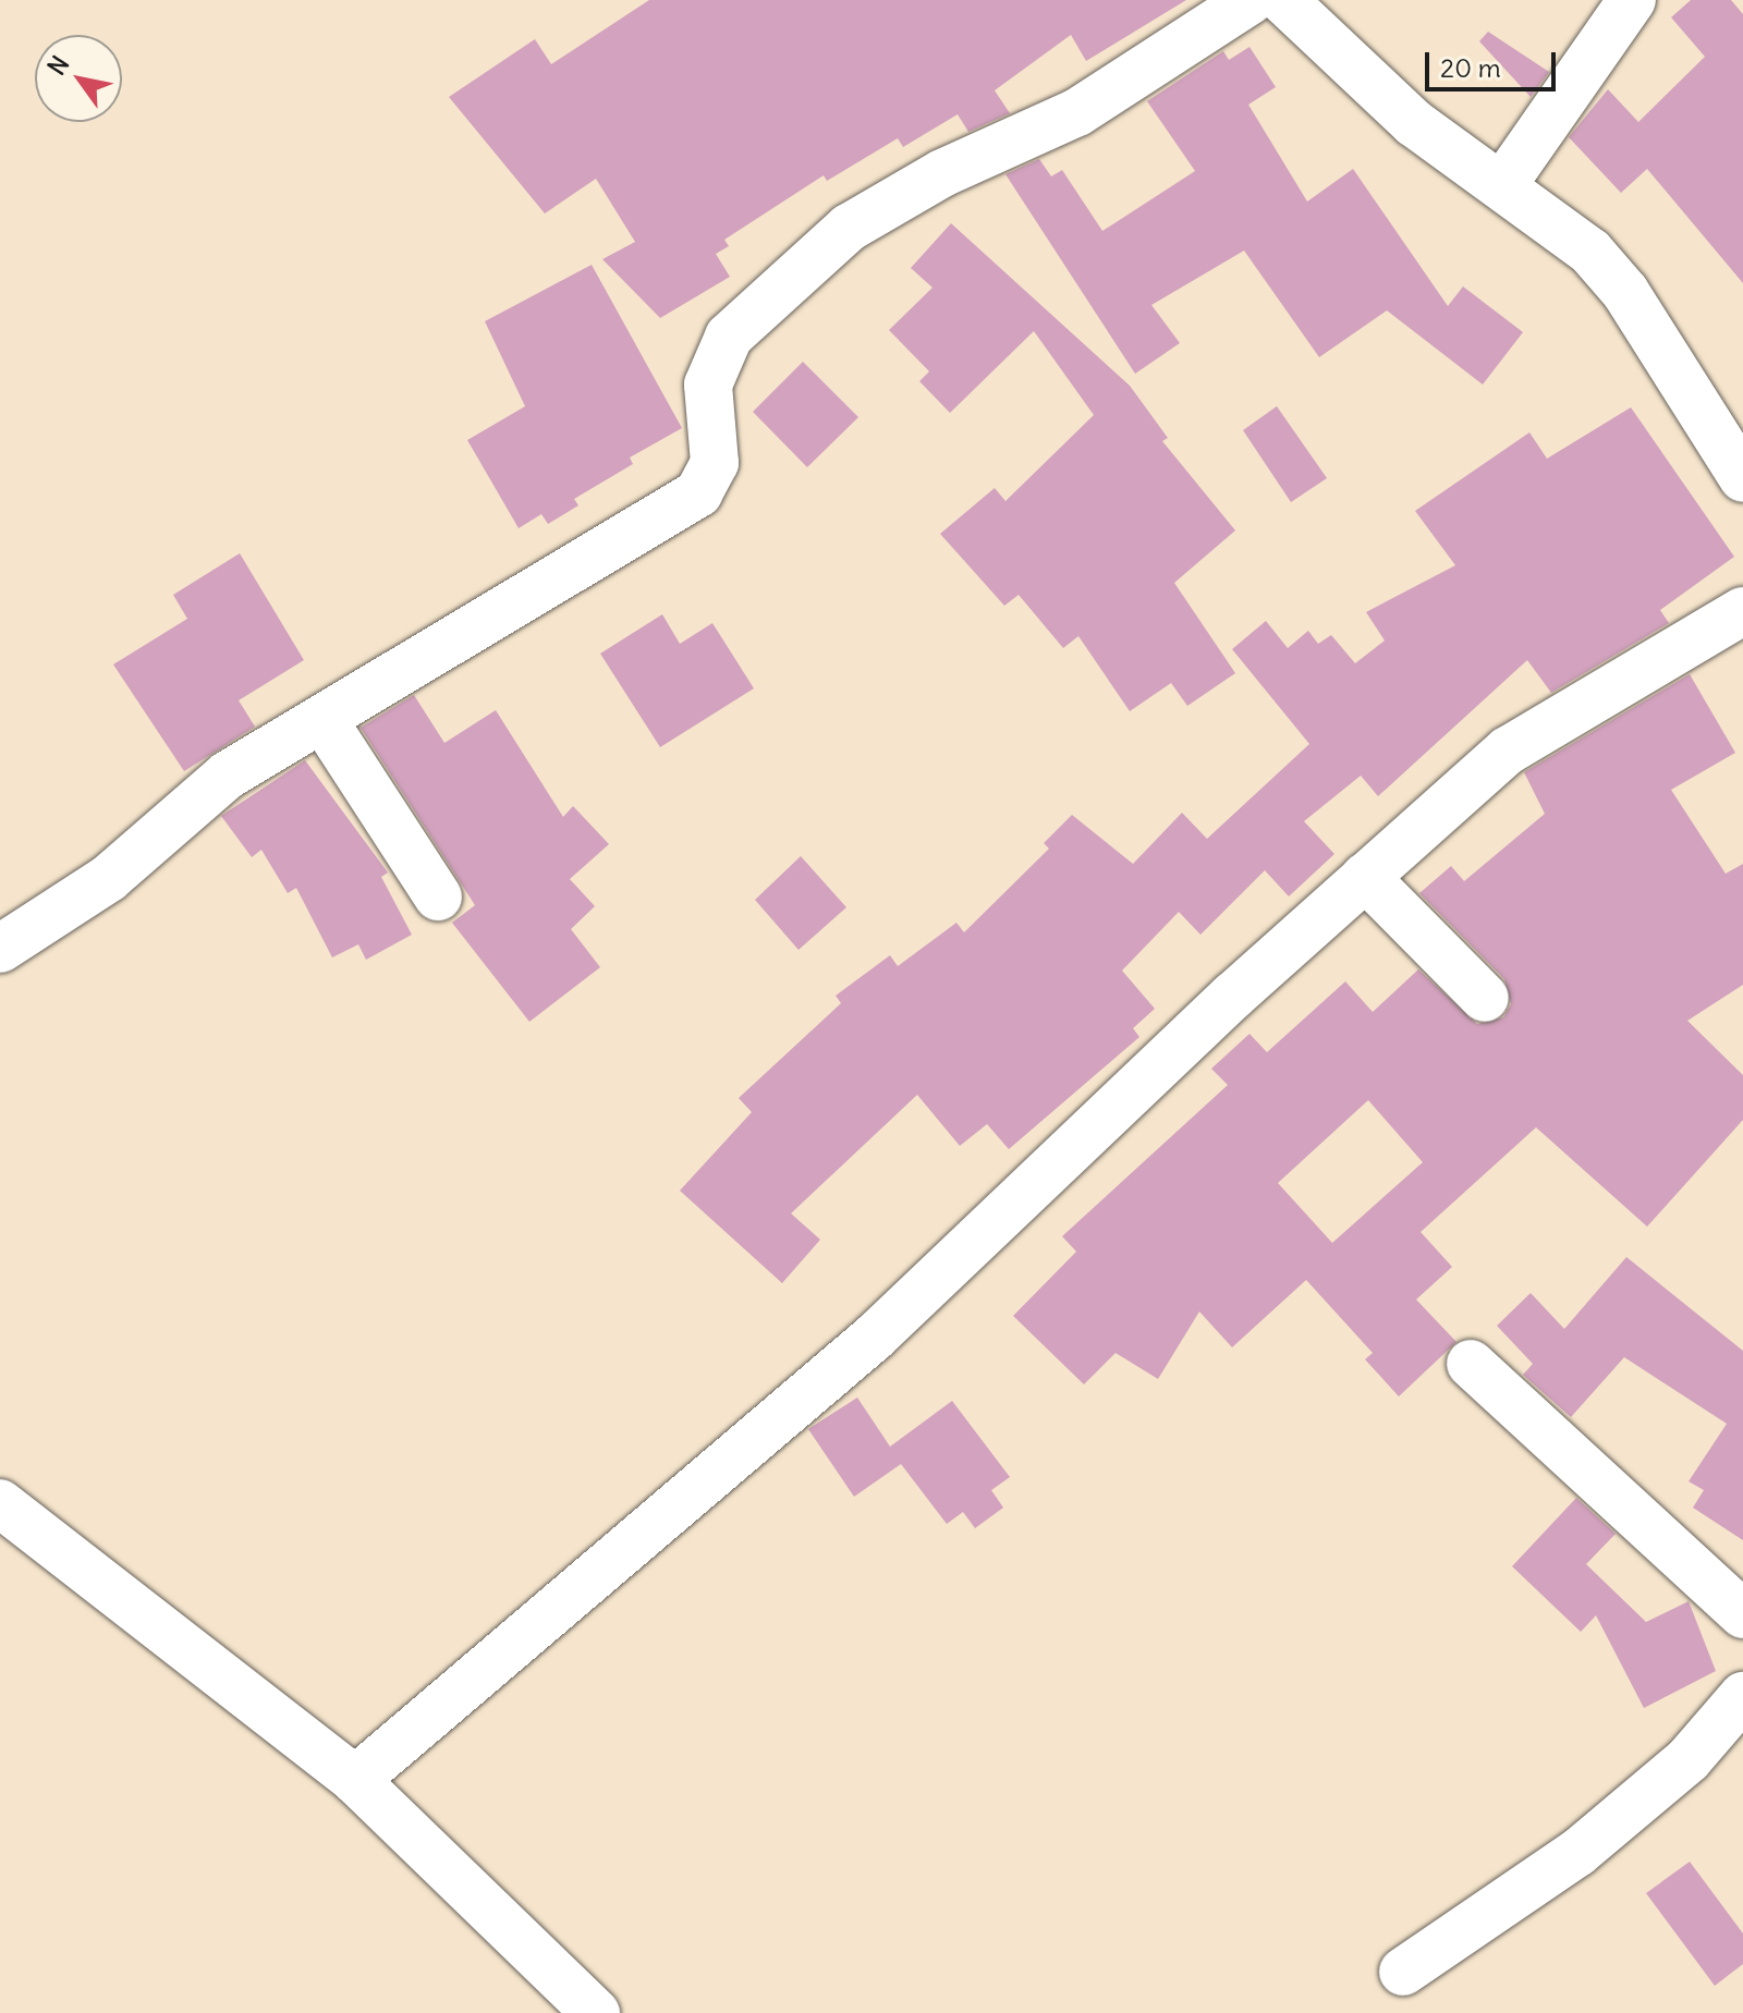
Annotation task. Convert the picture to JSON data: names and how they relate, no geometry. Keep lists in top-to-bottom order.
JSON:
{
  "scale_bar": "20 m",
  "north": "top left"
}
